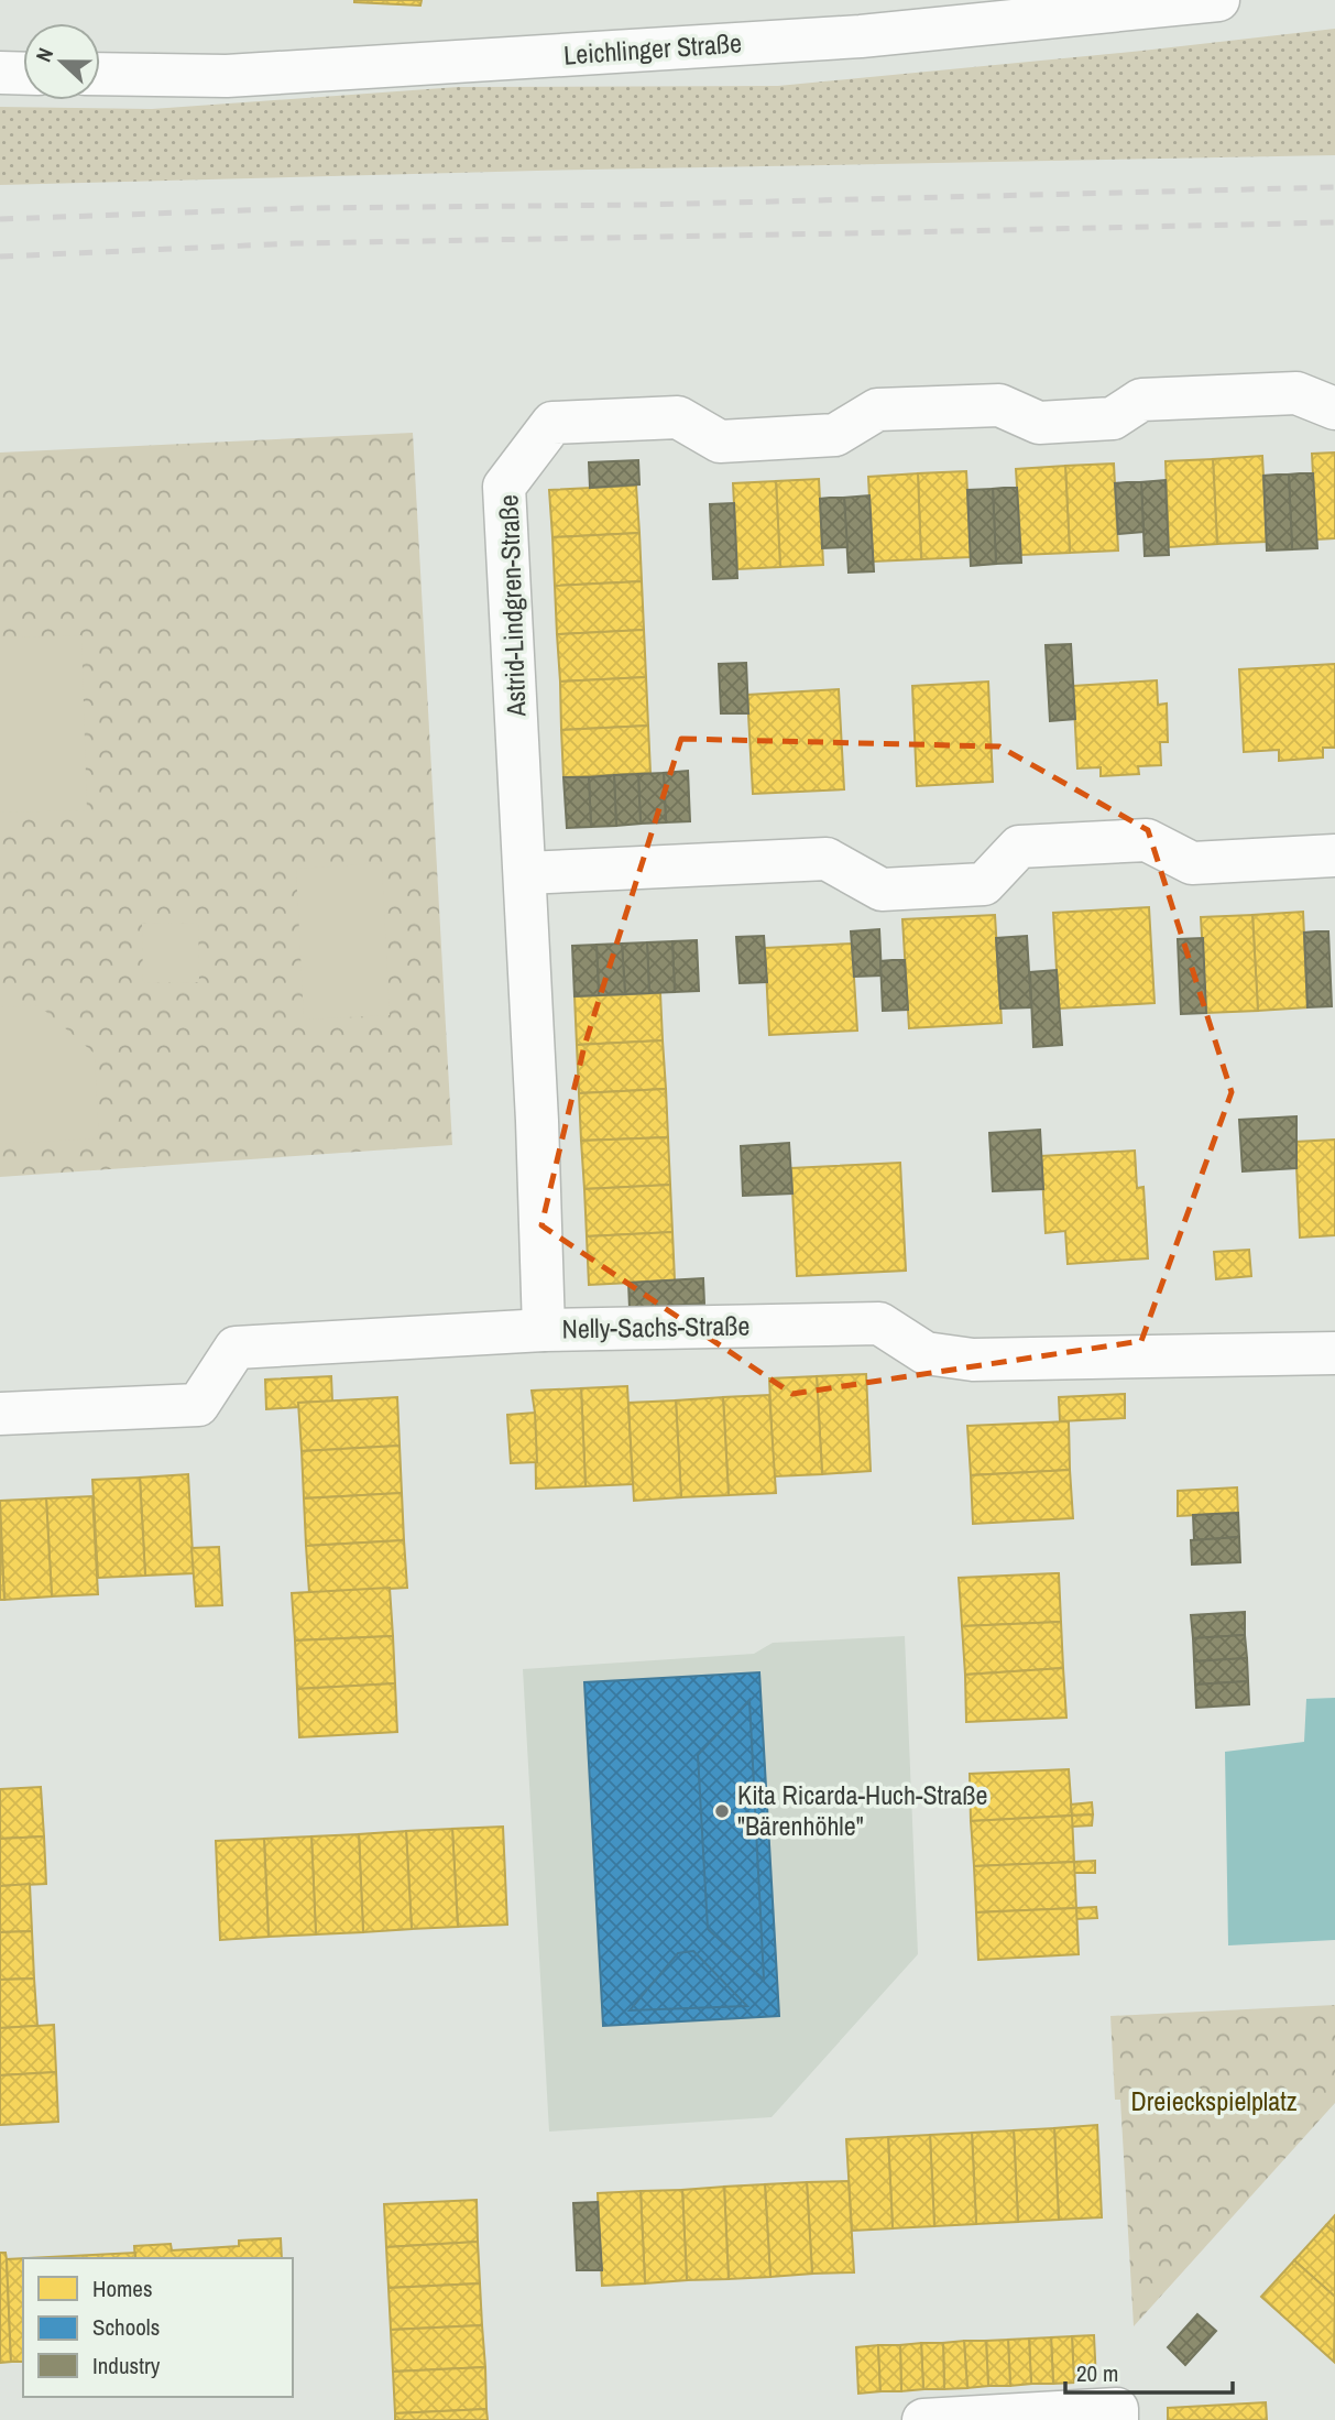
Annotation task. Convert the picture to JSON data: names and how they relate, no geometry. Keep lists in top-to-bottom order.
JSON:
{
  "streets": {
    "street": ["Leichlinger Straße", "Astrid-Lindgren-Straße", "Nelly-Sachs-Straße"]
  },
  "crossings": [
    ["Astrid-Lindgren-Straße", "Nelly-Sachs-Straße"]
  ],
  "parks": ["Dreieckspielplatz"],
  "places": ["Kita Ricarda-Huch-Straße \"Bärenhöhle\""],
  "legend": ["Homes", "Schools", "Industry"],
  "scale_bar": "20 m",
  "north": "left"
}
